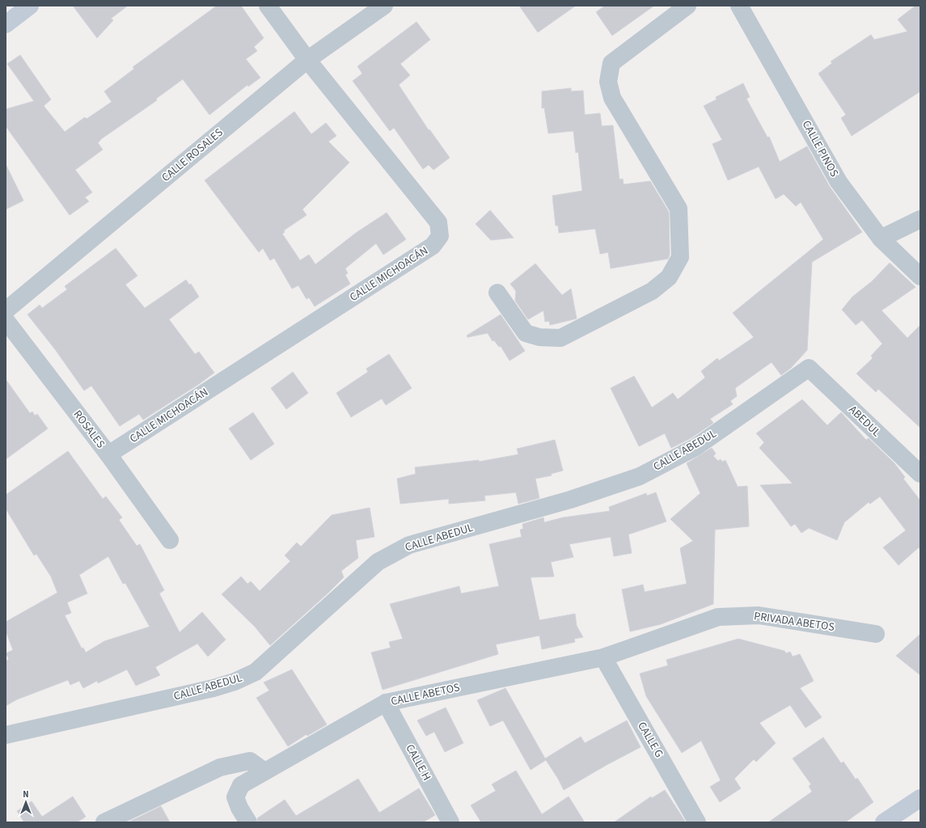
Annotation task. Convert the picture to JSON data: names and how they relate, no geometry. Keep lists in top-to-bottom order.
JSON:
{
  "streets": {
    "street": [
      "CALLE PINOS",
      "CALLE ROSALES",
      "CALLE MICHOACÁN",
      "ABEDUL",
      "ROSALES",
      "CALLE ABEDUL",
      "PRIVADA ABETOS",
      "CALLE ABETOS",
      "CALLE G",
      "CALLE H"
    ]
  },
  "crossings": [
    ["CALLE ROSALES", "CALLE MICHOACÁN"],
    ["CALLE MICHOACÁN", "ROSALES"],
    ["ABEDUL", "CALLE ABEDUL"],
    ["PRIVADA ABETOS", "CALLE ABETOS"],
    ["PRIVADA ABETOS", "CALLE G"],
    ["CALLE ABETOS", "CALLE G"],
    ["CALLE ABETOS", "CALLE H"]
  ],
  "north": "top"
}
